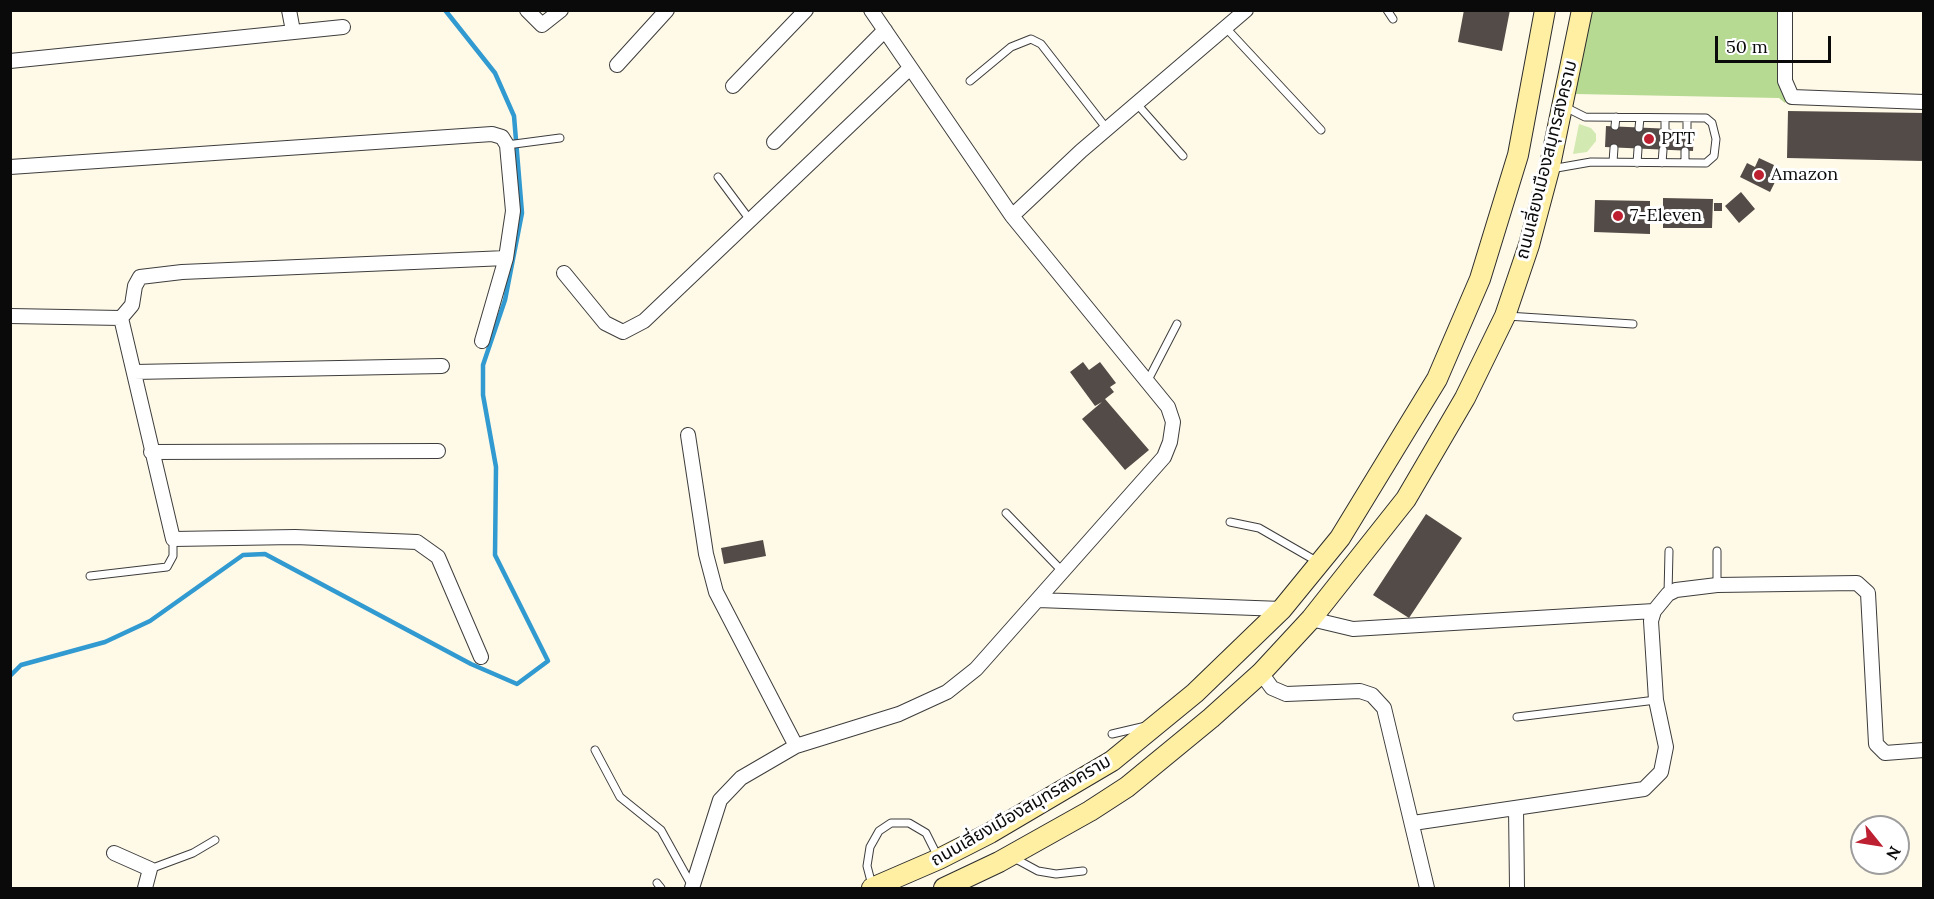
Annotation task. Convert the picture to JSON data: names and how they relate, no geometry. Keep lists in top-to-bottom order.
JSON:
{
  "streets": {
    "main road": ["ถนนเลี่ยงเมืองสมุทรสงคราม"]
  },
  "places": ["PTT", "Amazon", "7-Eleven"],
  "scale_bar": "50 m",
  "north": "bottom right"
}
